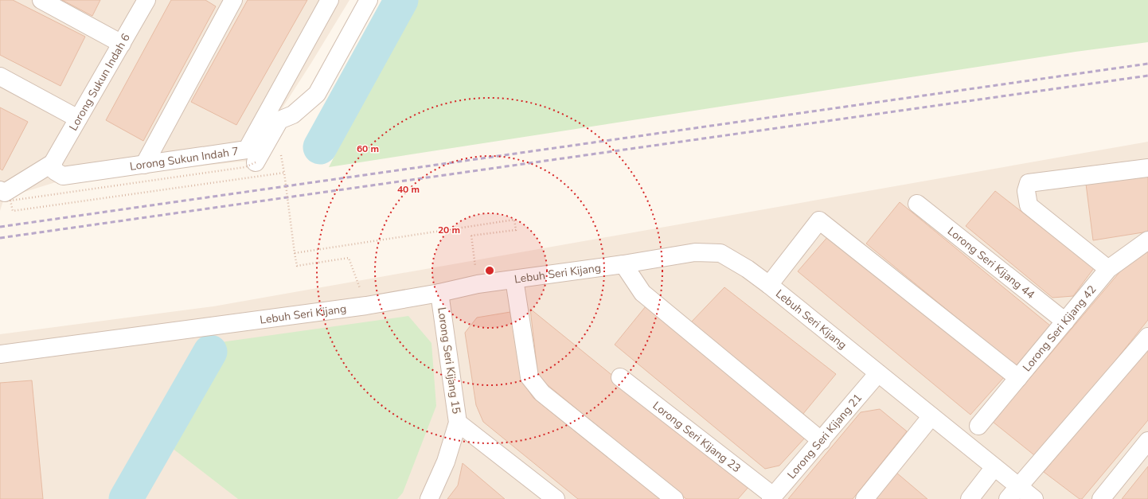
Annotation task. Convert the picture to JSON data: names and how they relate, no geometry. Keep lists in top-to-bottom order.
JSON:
{
  "streets": {
    "street": [
      "Lorong Sukun Indah 6",
      "Lorong Sukun Indah 7",
      "Lorong Seri Kijang 44",
      "Lebuh Seri Kijang",
      "Lorong Seri Kijang 42",
      "Lorong Seri Kijang 15",
      "Lorong Seri Kijang 23",
      "Lorong Seri Kijang 21"
    ]
  },
  "crossings": [
    ["Lorong Sukun Indah 6", "Lorong Sukun Indah 7"],
    ["Lorong Seri Kijang 44", "Lorong Seri Kijang 42"],
    ["Lebuh Seri Kijang", "Lorong Seri Kijang 15"],
    ["Lebuh Seri Kijang", "Lorong Seri Kijang 21"],
    ["Lorong Seri Kijang 23", "Lorong Seri Kijang 21"]
  ],
  "rings": ["60 m", "40 m", "20 m"]
}
